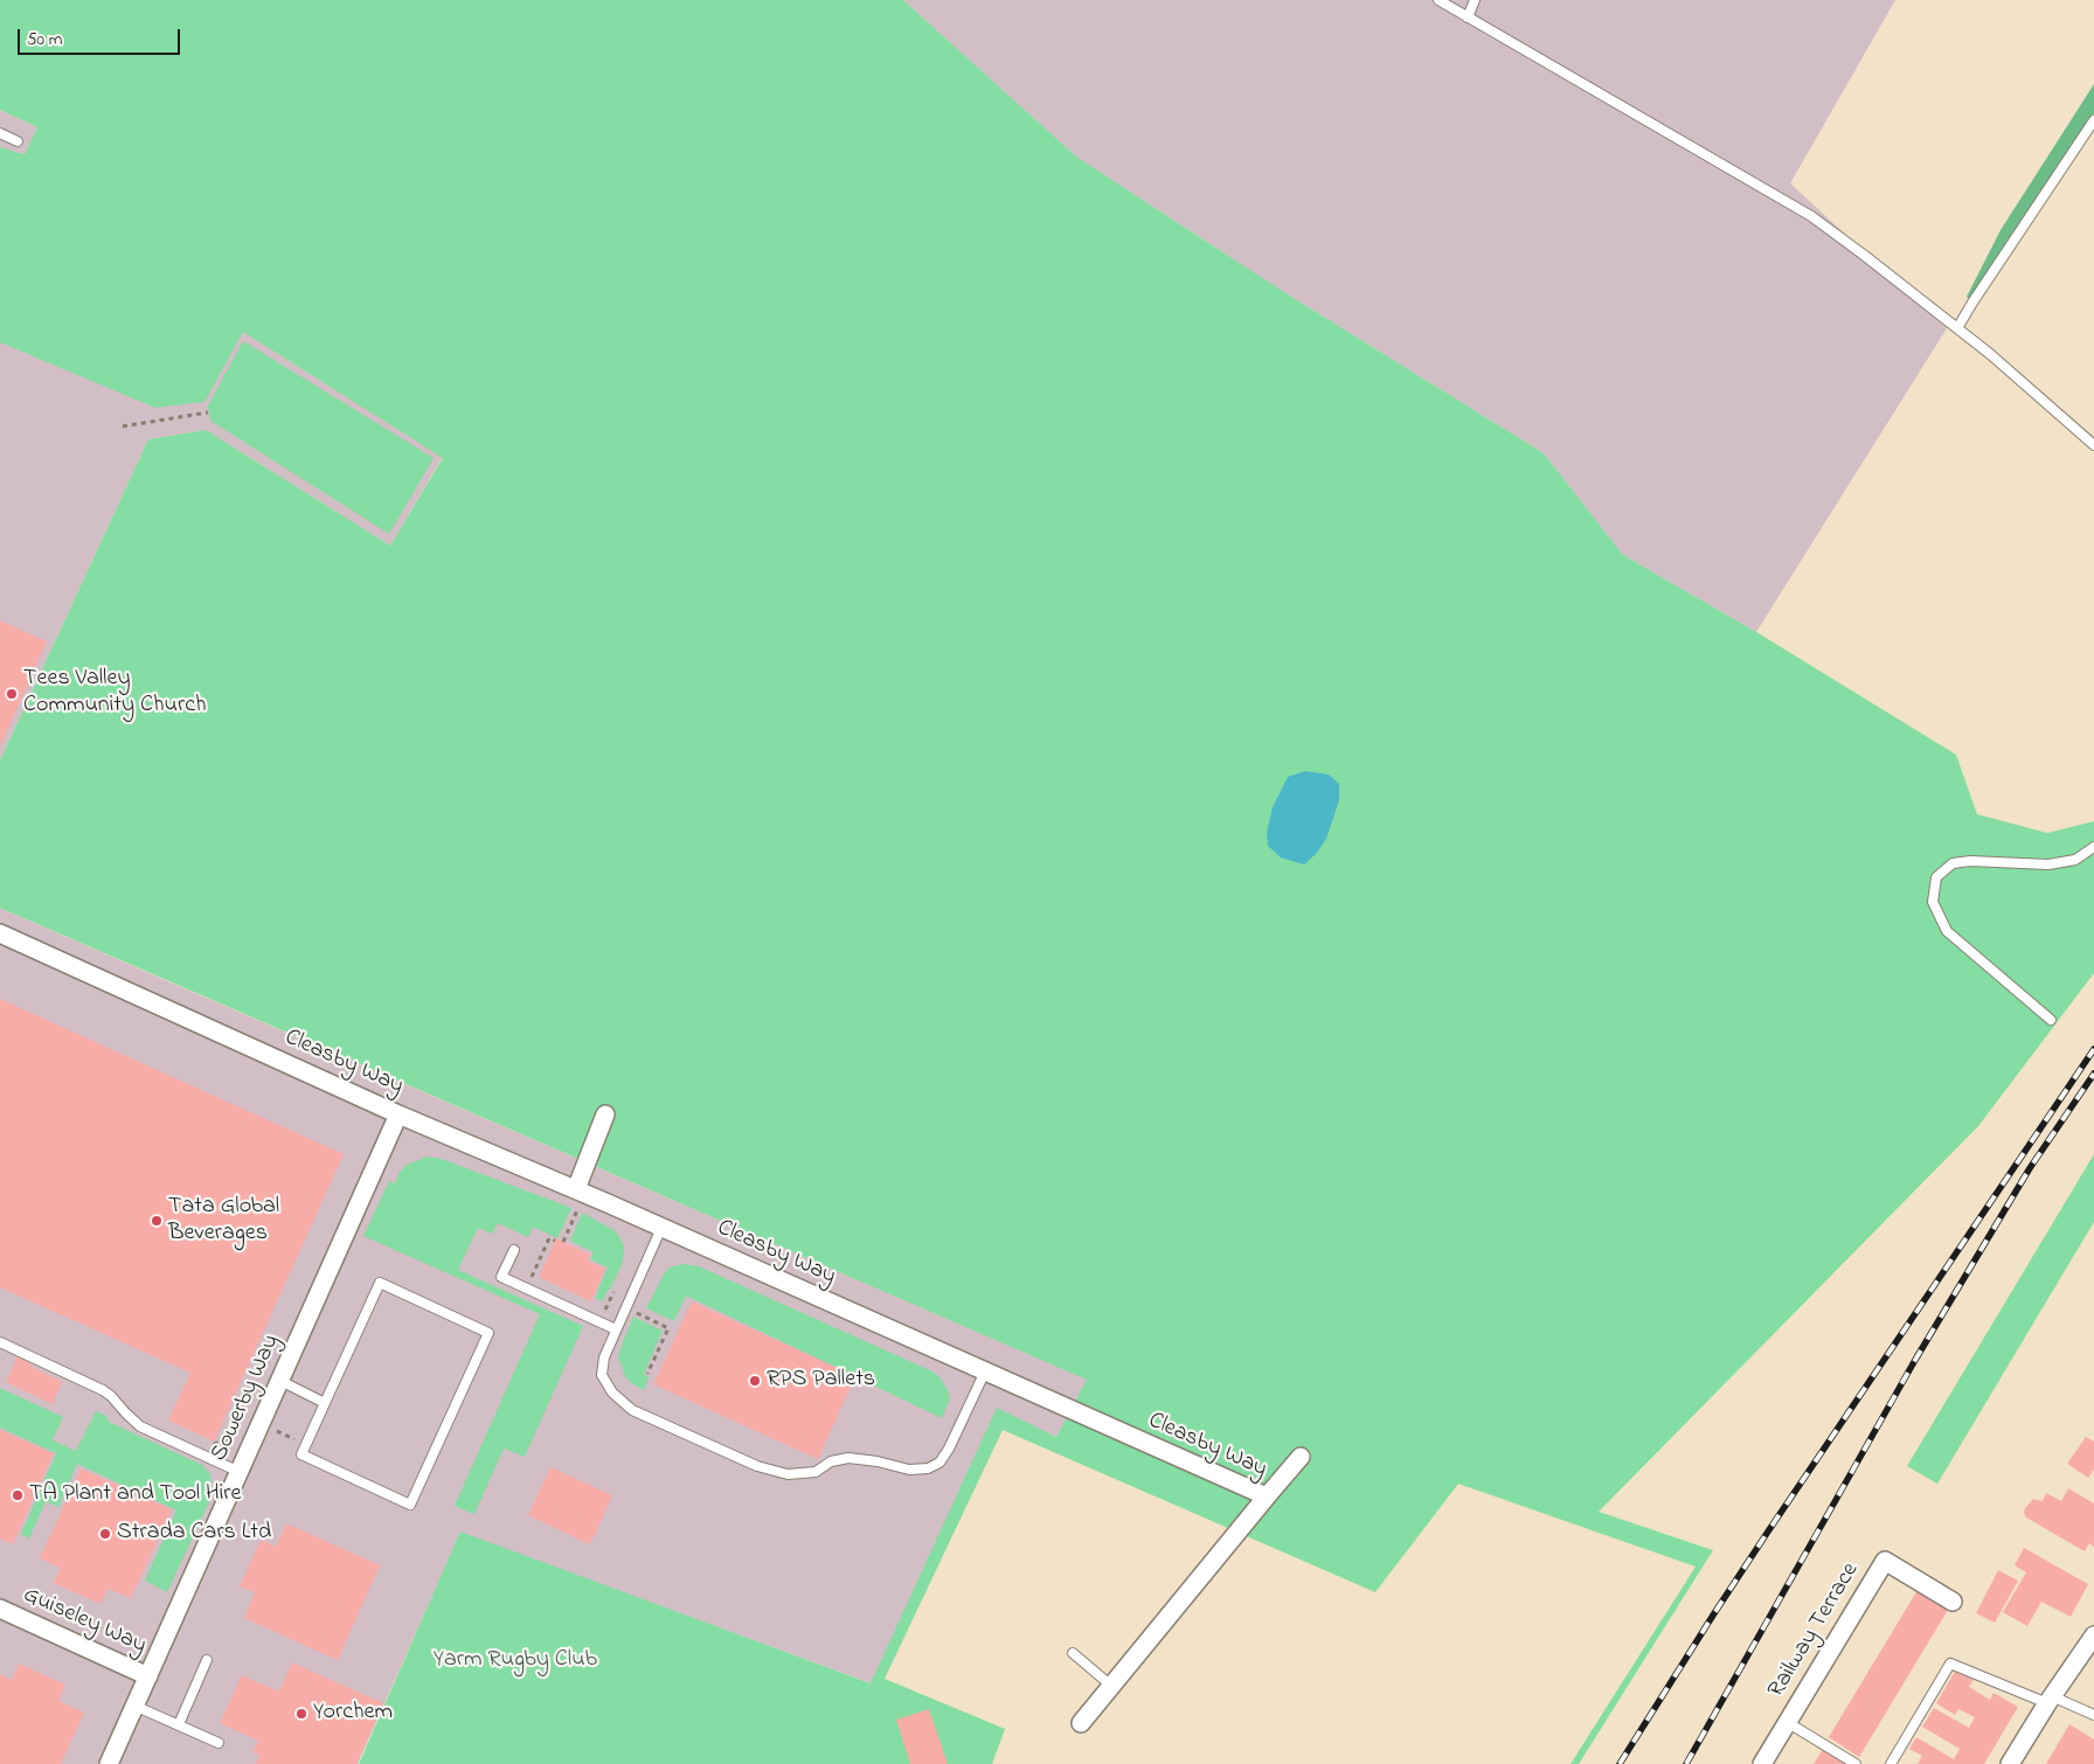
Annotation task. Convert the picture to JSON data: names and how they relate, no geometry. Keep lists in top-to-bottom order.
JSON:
{
  "streets": {
    "street": [
      "Cleasby Way",
      "Sowerby Way",
      "Guiseley Way",
      "Railway Terrace"
    ]
  },
  "crossings": [
    ["Cleasby Way", "Sowerby Way"],
    ["Sowerby Way", "Guiseley Way"]
  ],
  "parks": ["Yarm Rugby Club"],
  "places": [
    "Tees Valley Community Church",
    "Tata Global Beverages",
    "RPS Pallets",
    "TA Plant and Tool Hire",
    "Strada Cars Ltd",
    "Yorchem"
  ],
  "scale_bar": "50 m"
}
